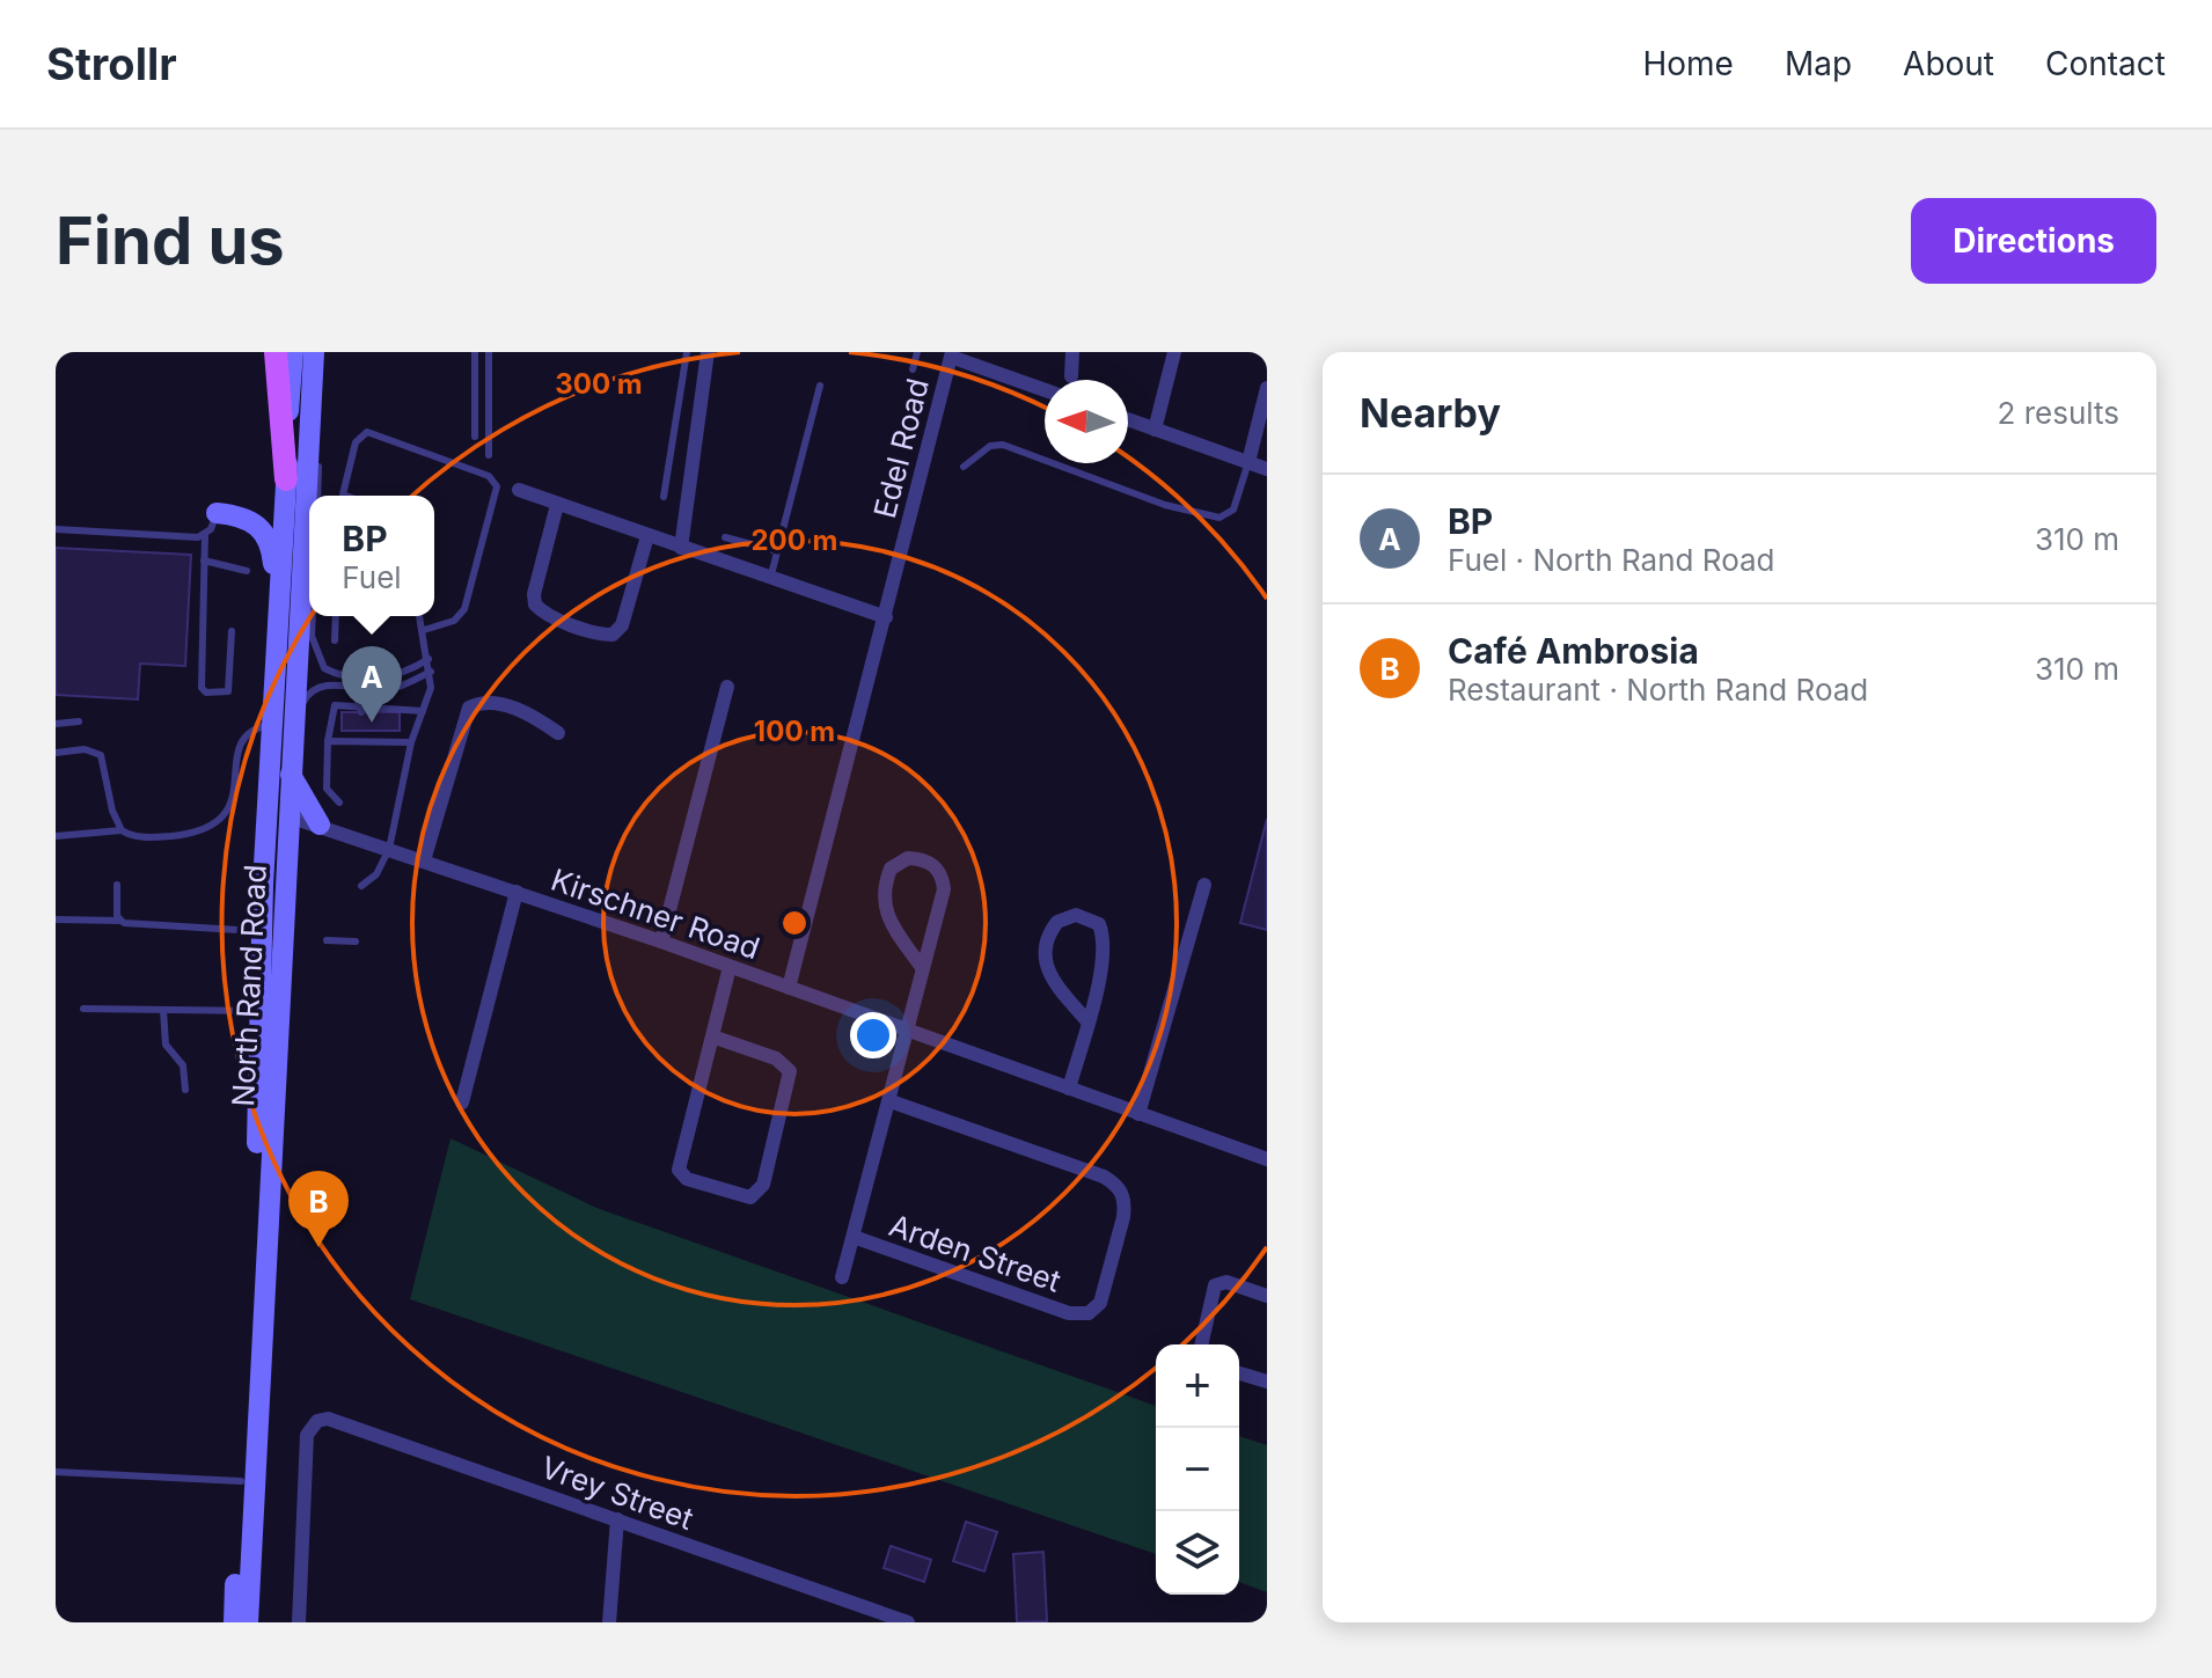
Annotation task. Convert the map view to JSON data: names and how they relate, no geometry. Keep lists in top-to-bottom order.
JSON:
{
  "streets": {
    "main road": ["North Rand Road"],
    "street": [
      "Edel Road",
      "Kirschner Road",
      "Arden Street",
      "Vrey Street"
    ]
  },
  "crossings": [
    ["Edel Road", "Kirschner Road"],
    ["Kirschner Road", "North Rand Road"],
    ["Kirschner Road", "Arden Street"]
  ],
  "north": "left",
  "page": {
    "header": "Strollr",
    "nav": [
      "Home",
      "Map",
      "About",
      "Contact"
    ],
    "buttons": "Directions",
    "title": "Find us",
    "heading": ["Nearby", "2 results"],
    "list": [
      {
        "mark": "A",
        "name": "BP",
        "note": "Fuel · North Rand Road",
        "value": "310 m"
      },
      {
        "mark": "B",
        "name": "Café Ambrosia",
        "note": "Restaurant · North Rand Road",
        "value": "310 m"
      }
    ],
    "popup": ["BP", "Fuel"],
    "pins": ["A", "B"],
    "map_buttons": ["+", "−"]
  },
  "rings": ["300 m", "200 m", "100 m"]
}
